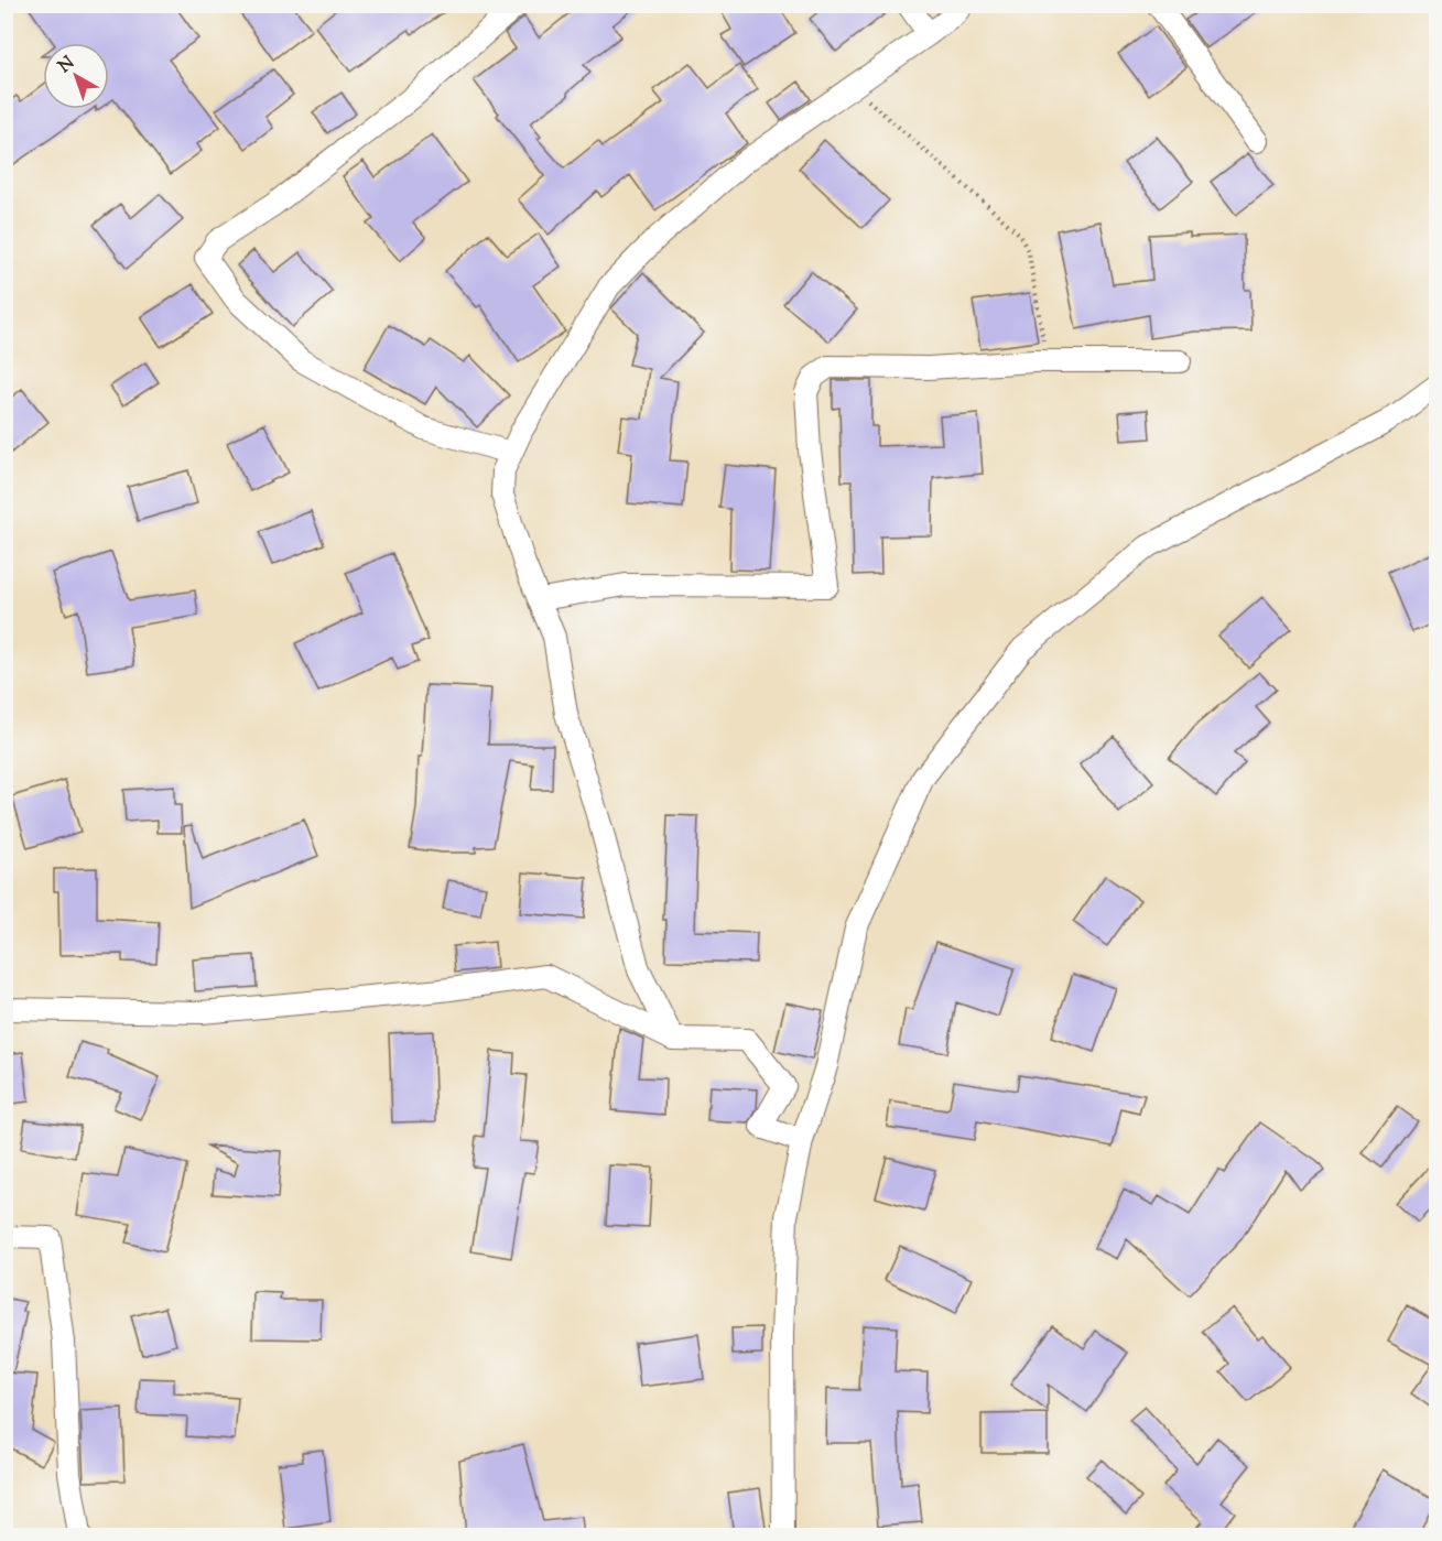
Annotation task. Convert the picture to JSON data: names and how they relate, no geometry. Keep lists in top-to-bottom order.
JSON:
{
  "north": "top left"
}
